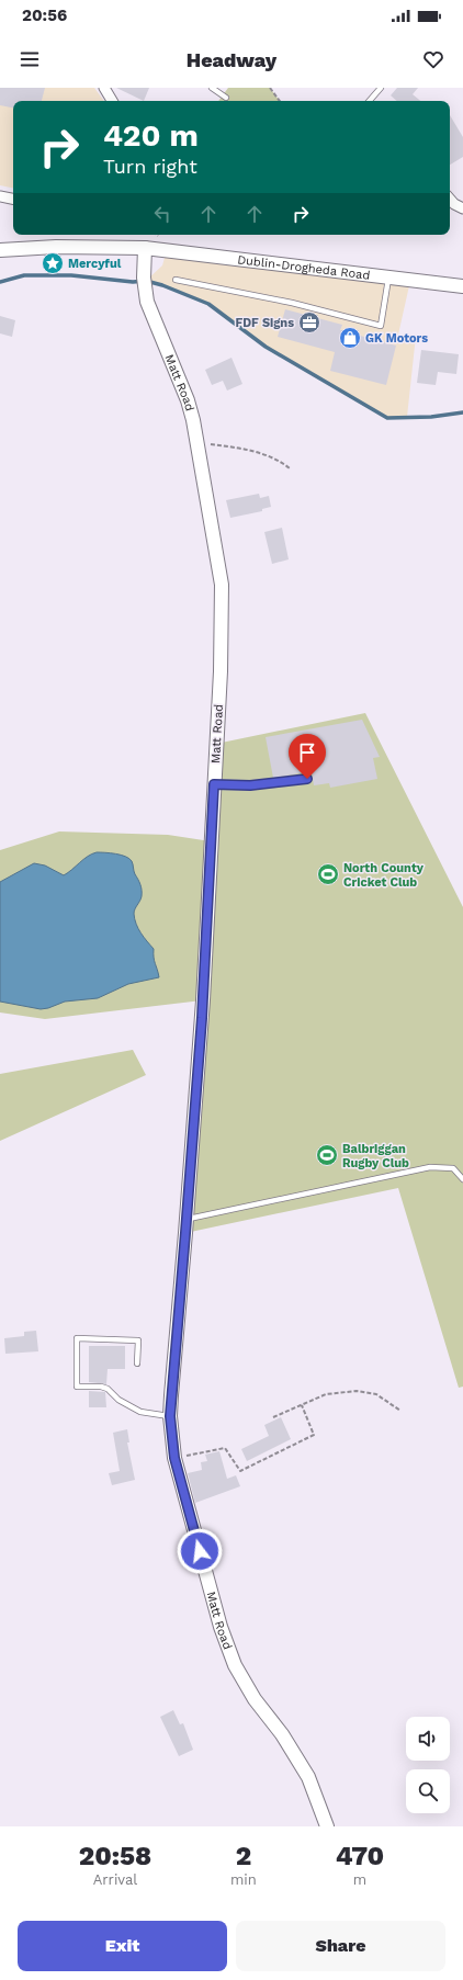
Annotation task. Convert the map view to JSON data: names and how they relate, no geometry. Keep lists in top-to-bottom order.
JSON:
{
  "streets": {
    "street": ["Dublin-Drogheda Road", "Matt Road"]
  },
  "crossings": [
    ["Dublin-Drogheda Road", "Matt Road"]
  ],
  "places": {
    "place": ["Mercyful"],
    "office": ["FDF Signs"],
    "shop": ["GK Motors"],
    "sports": ["North County Cricket Club", "Balbriggan Rugby Club"]
  },
  "page": {
    "status": "20:56",
    "header": "Headway",
    "turn": ["420 m", "Turn right"],
    "eta": [
      "20:58",
      "Arrival",
      "2",
      "min",
      "470",
      "m"
    ],
    "buttons": ["Exit", "Share"]
  }
}
